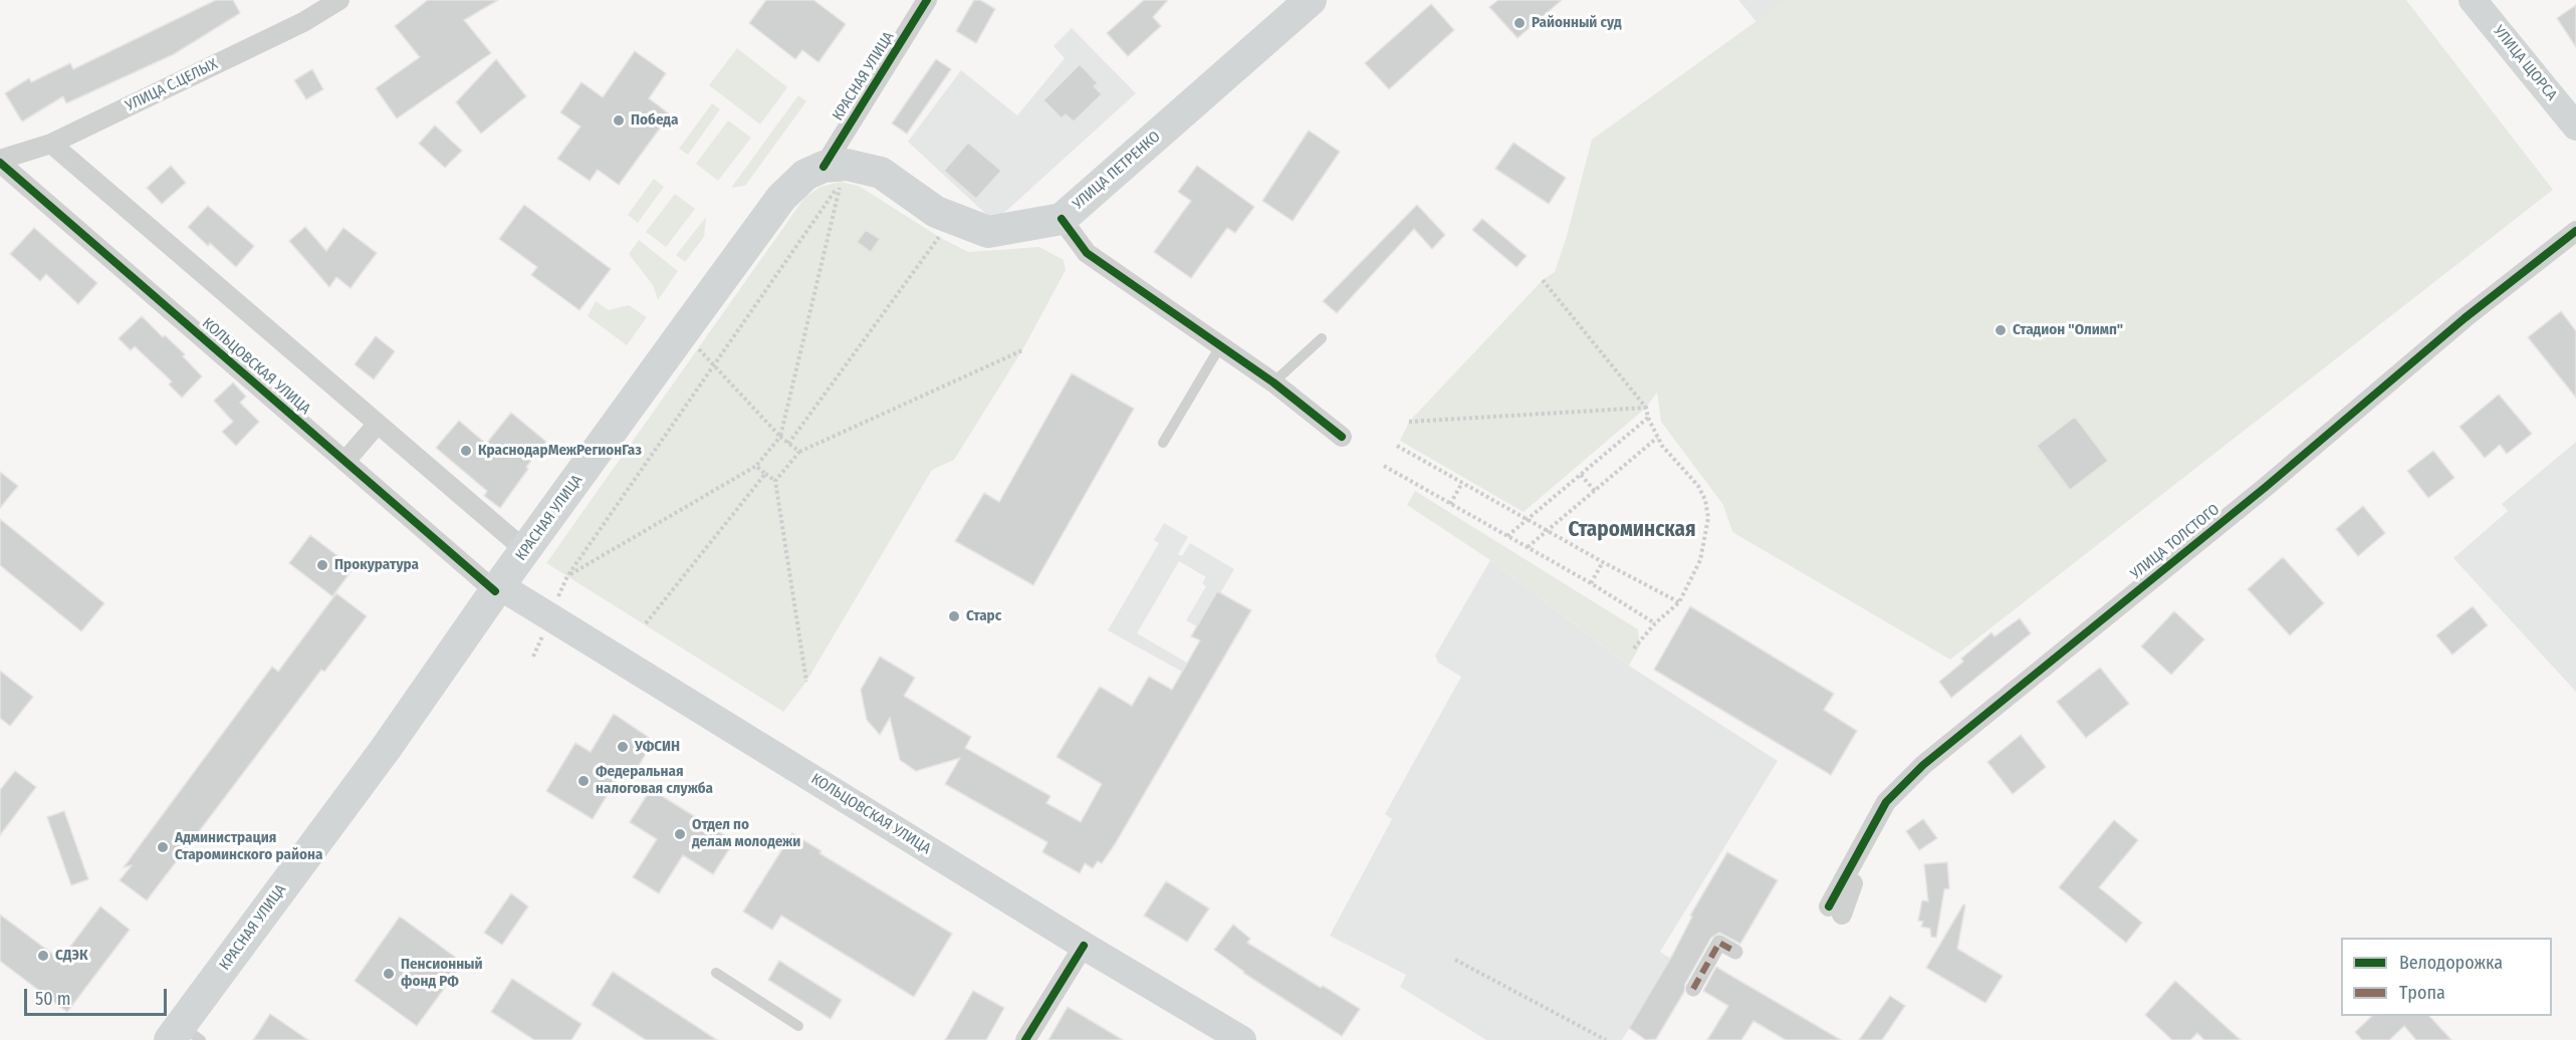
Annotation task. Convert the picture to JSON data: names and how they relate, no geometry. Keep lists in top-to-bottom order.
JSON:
{
  "streets": {
    "main road": [
      "УЛИЦА ЩОРСА",
      "КРАСНАЯ УЛИЦА",
      "УЛИЦА ПЕТРЕНКО",
      "КОЛЬЦОВСКАЯ УЛИЦА"
    ],
    "street": ["УЛИЦА С.ЦЕЛЫХ", "УЛИЦА ТОЛСТОГО"]
  },
  "crossings": [
    ["КРАСНАЯ УЛИЦА", "УЛИЦА ПЕТРЕНКО"],
    ["КРАСНАЯ УЛИЦА", "КОЛЬЦОВСКАЯ УЛИЦА"],
    ["УЛИЦА С.ЦЕЛЫХ", "КОЛЬЦОВСКАЯ УЛИЦА"]
  ],
  "districts": ["Староминская"],
  "places": [
    "Районный суд",
    "Победа",
    "Стадион \"Олимп\"",
    "КраснодарМежРегионГаз",
    "Прокуратура",
    "Старс",
    "УФСИН",
    "Федеральная налоговая служба",
    "Отдел по делам молодежи",
    "Администрация Староминского района",
    "СДЭК",
    "Пенсионный фонд РФ"
  ],
  "legend": ["Велодорожка", "Тропа"],
  "scale_bar": "50 m"
}
